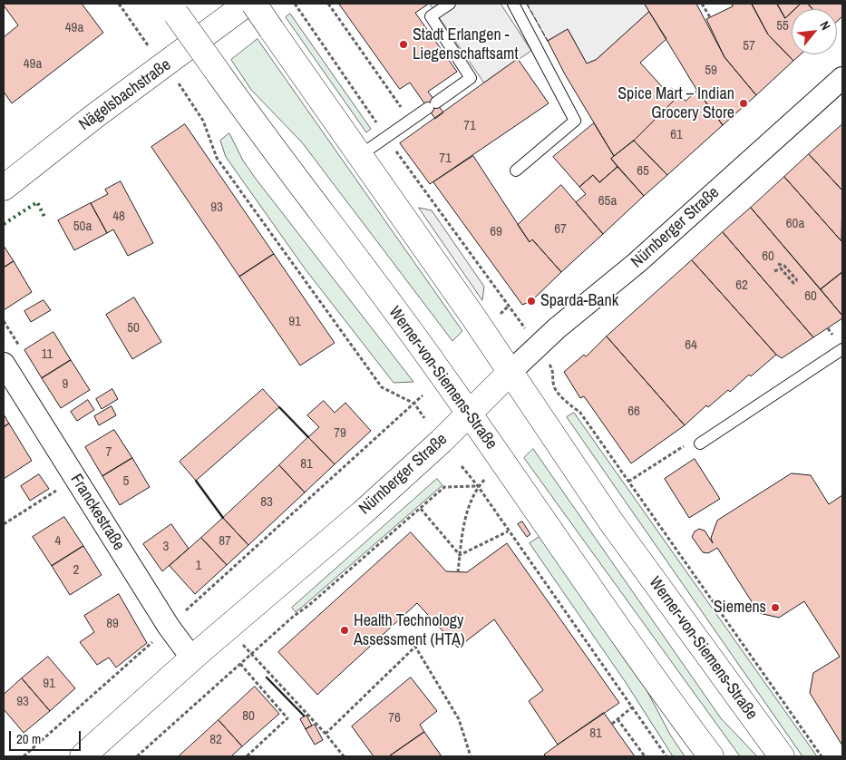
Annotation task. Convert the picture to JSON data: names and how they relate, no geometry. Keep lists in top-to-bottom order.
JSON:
{
  "streets": {
    "main road": ["Nägelsbachstraße", "Nürnberger Straße", "Werner-von-Siemens-Straße"],
    "street": ["Franckestraße"]
  },
  "crossings": [
    ["Nürnberger Straße", "Werner-von-Siemens-Straße"],
    ["Nürnberger Straße", "Franckestraße"]
  ],
  "places": [
    "Stadt Erlangen - Liegenschaftsamt",
    "Spice Mart – Indian Grocery Store",
    "Sparda-Bank",
    "Siemens",
    "Health Technology Assessment (HTA)"
  ],
  "house_numbers": [
    "55",
    "49a",
    "57",
    "49a",
    "59",
    "71",
    "61",
    "71",
    "65",
    "65a",
    "93",
    "48",
    "60a",
    "50a",
    "67",
    "69",
    "60",
    "62",
    "60",
    "91",
    "50",
    "64",
    "11",
    "9",
    "66",
    "79",
    "7",
    "81",
    "5",
    "83",
    "4",
    "87",
    "3",
    "1",
    "2",
    "89",
    "91",
    "93",
    "80",
    "76",
    "81",
    "82"
  ],
  "scale_bar": "20 m",
  "north": "top right"
}
